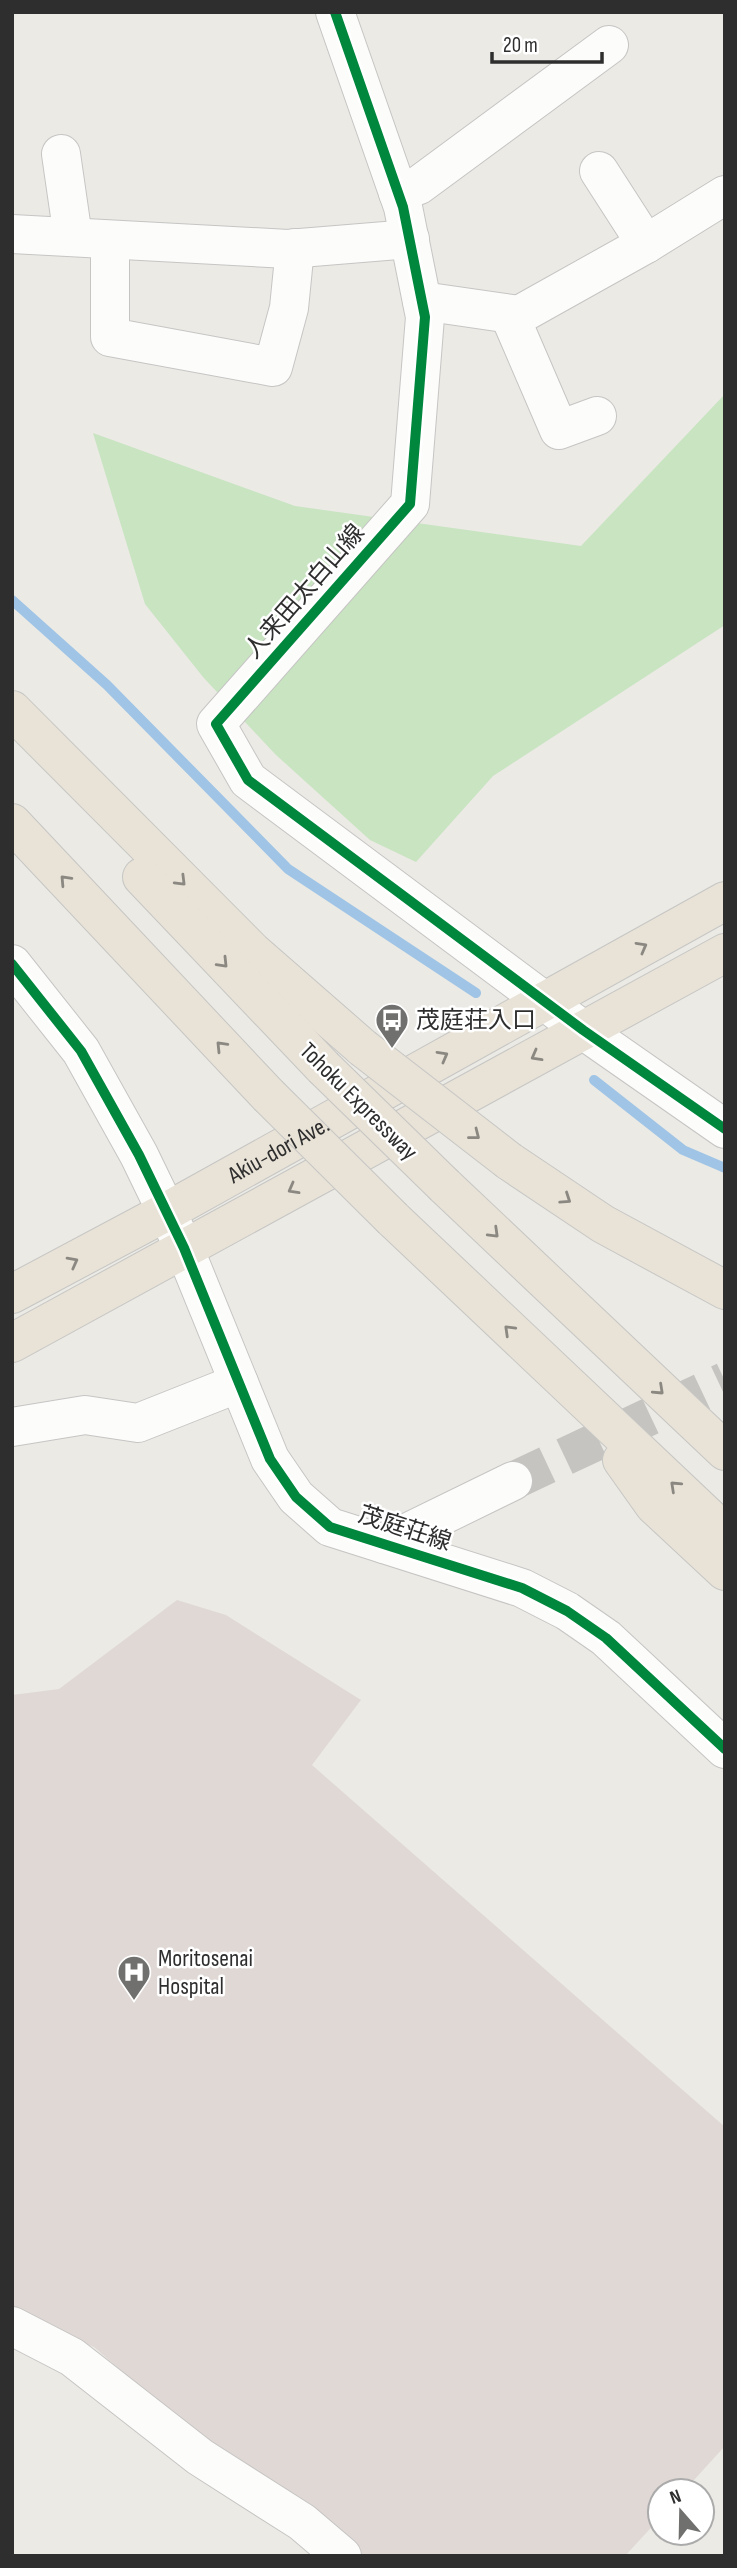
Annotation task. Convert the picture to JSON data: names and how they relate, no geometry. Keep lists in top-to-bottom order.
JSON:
{
  "streets": {
    "highway": ["Tohoku Expressway", "Akiu-dori Ave."],
    "street": ["人来田太白山線", "茂庭荘線"]
  },
  "crossings": [
    ["人来田太白山線", "Akiu-dori Ave."],
    ["Akiu-dori Ave.", "茂庭荘線"]
  ],
  "places": {
    "bus stop": ["茂庭荘入口"],
    "hospital": ["Moritosenai Hospital"]
  },
  "scale_bar": "20 m",
  "north": "top"
}
